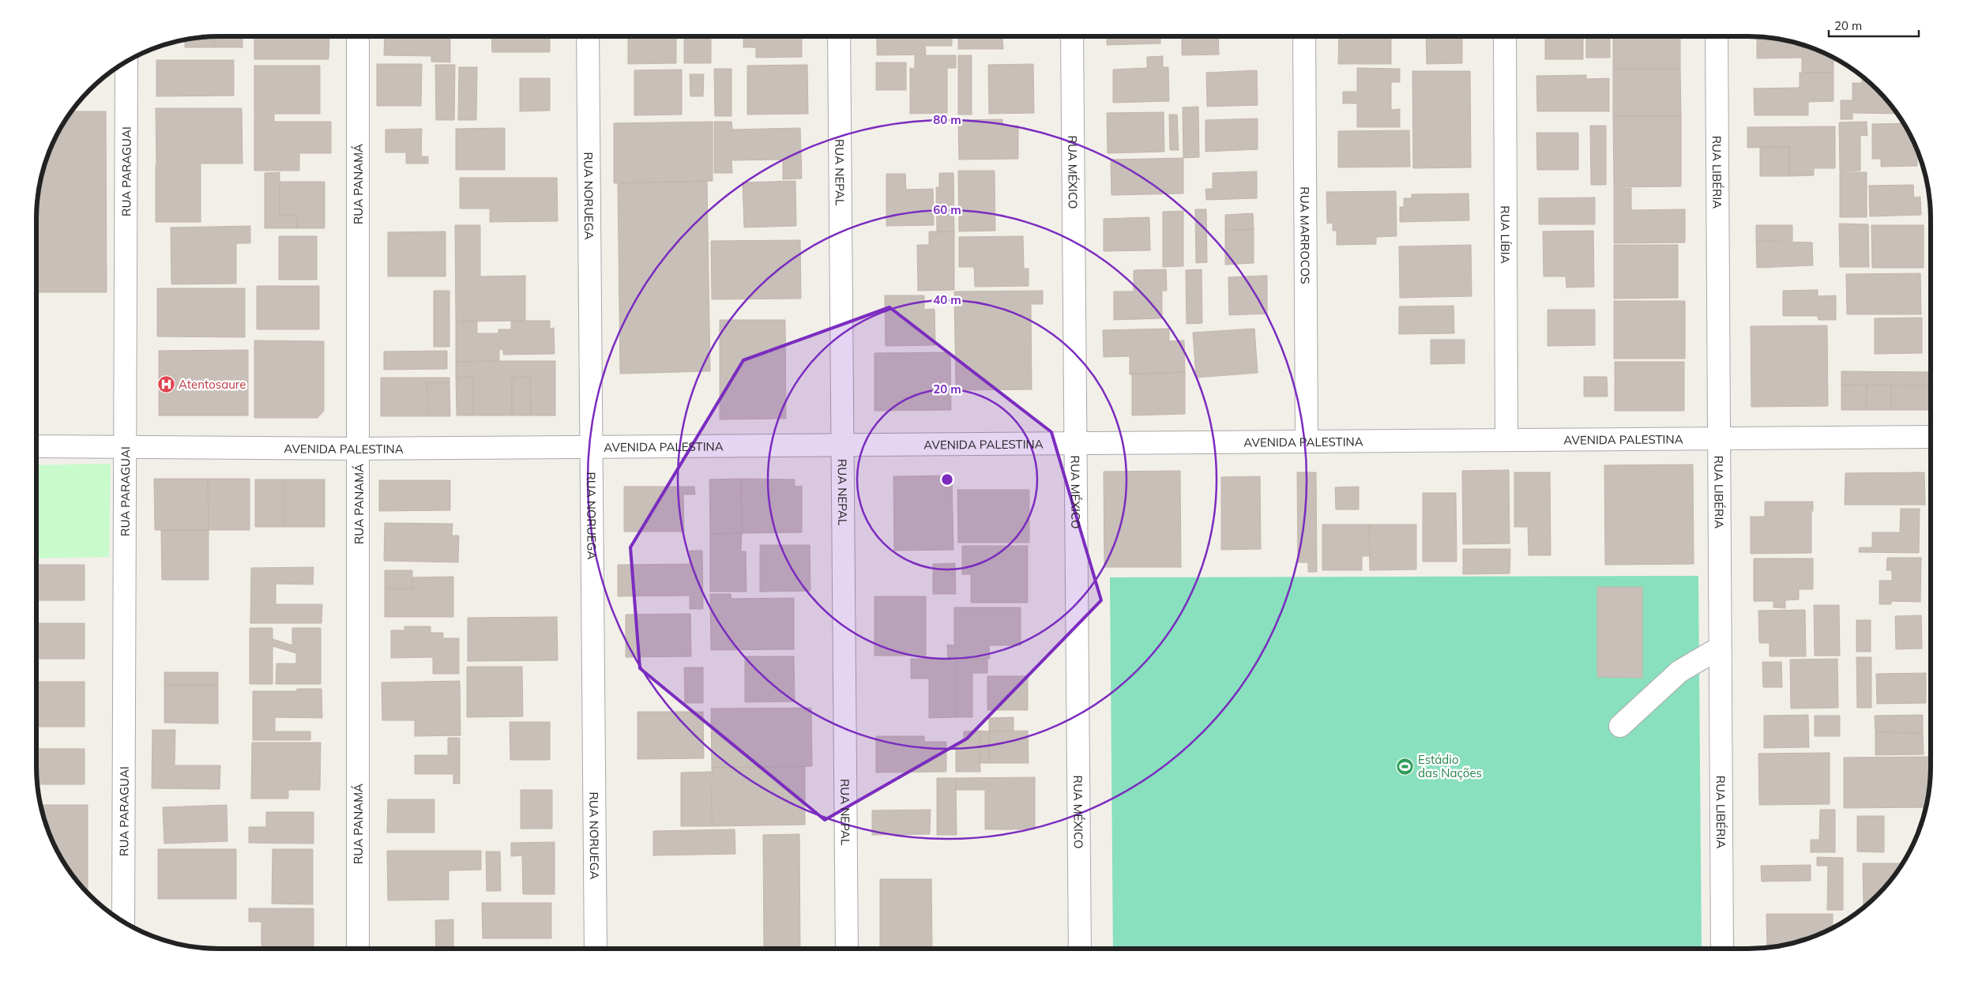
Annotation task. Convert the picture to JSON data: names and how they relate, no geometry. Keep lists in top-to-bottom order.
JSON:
{
  "streets": {
    "street": [
      "RUA PARAGUAI",
      "RUA NEPAL",
      "RUA MÉXICO",
      "RUA LIBÉRIA",
      "RUA PANAMÁ",
      "RUA NORUEGA",
      "RUA LÍBIA",
      "RUA MARROCOS",
      "AVENIDA PALESTINA"
    ]
  },
  "crossings": [
    ["RUA PARAGUAI", "AVENIDA PALESTINA"],
    ["RUA NEPAL", "AVENIDA PALESTINA"],
    ["RUA MÉXICO", "AVENIDA PALESTINA"],
    ["RUA LIBÉRIA", "AVENIDA PALESTINA"],
    ["RUA PANAMÁ", "AVENIDA PALESTINA"],
    ["RUA NORUEGA", "AVENIDA PALESTINA"],
    ["RUA LÍBIA", "AVENIDA PALESTINA"],
    ["RUA MARROCOS", "AVENIDA PALESTINA"]
  ],
  "places": {
    "hospital": ["Atentosaure"],
    "sports": ["Estádio das Nações"]
  },
  "scale_bar": "20 m",
  "rings": [
    "80 m",
    "60 m",
    "40 m",
    "20 m"
  ]
}
